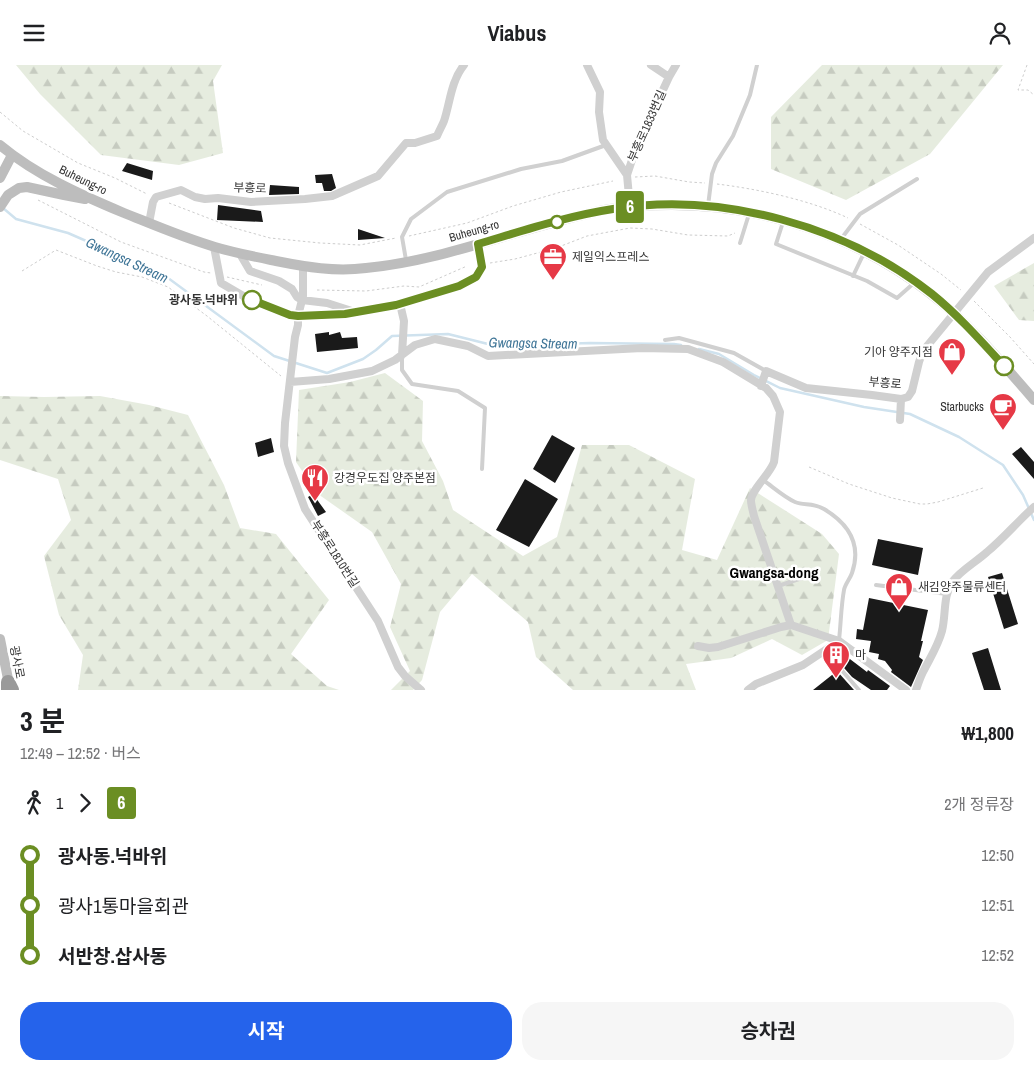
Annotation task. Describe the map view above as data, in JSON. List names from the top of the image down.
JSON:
{
  "streets": {
    "main road": ["Buheung-ro", "광사로"],
    "street": ["부흥로1833번길", "부흥로", "부흥로1810번길"]
  },
  "crossings": [
    ["부흥로1833번길", "Buheung-ro"],
    ["Buheung-ro", "부흥로"]
  ],
  "districts": ["Gwangsa-dong"],
  "water": ["Gwangsa Stream"],
  "places": {
    "office": ["제일익스프레스"],
    "other": ["광사동.넉바위"],
    "shop": ["기아 양주지점", "새김양주물류센터"],
    "cafe": ["Starbucks"],
    "restaurant": ["강경우도집 양주본점"],
    "building": ["마"]
  },
  "lines": ["bus line 6"],
  "page": {
    "header": "Viabus",
    "on_map": "6",
    "heading": ["3 분", "12:49 – 12:52 · 버스", "₩1,800"],
    "legs": ["1", "6", "2개 정류장"],
    "list": [
      {
        "name": "광사동.넉바위",
        "value": "12:50"
      },
      {
        "name": "광사1통마을회관",
        "value": "12:51"
      },
      {
        "name": "서반창.삽사동",
        "value": "12:52"
      }
    ],
    "buttons": ["시작", "승차권"]
  }
}
